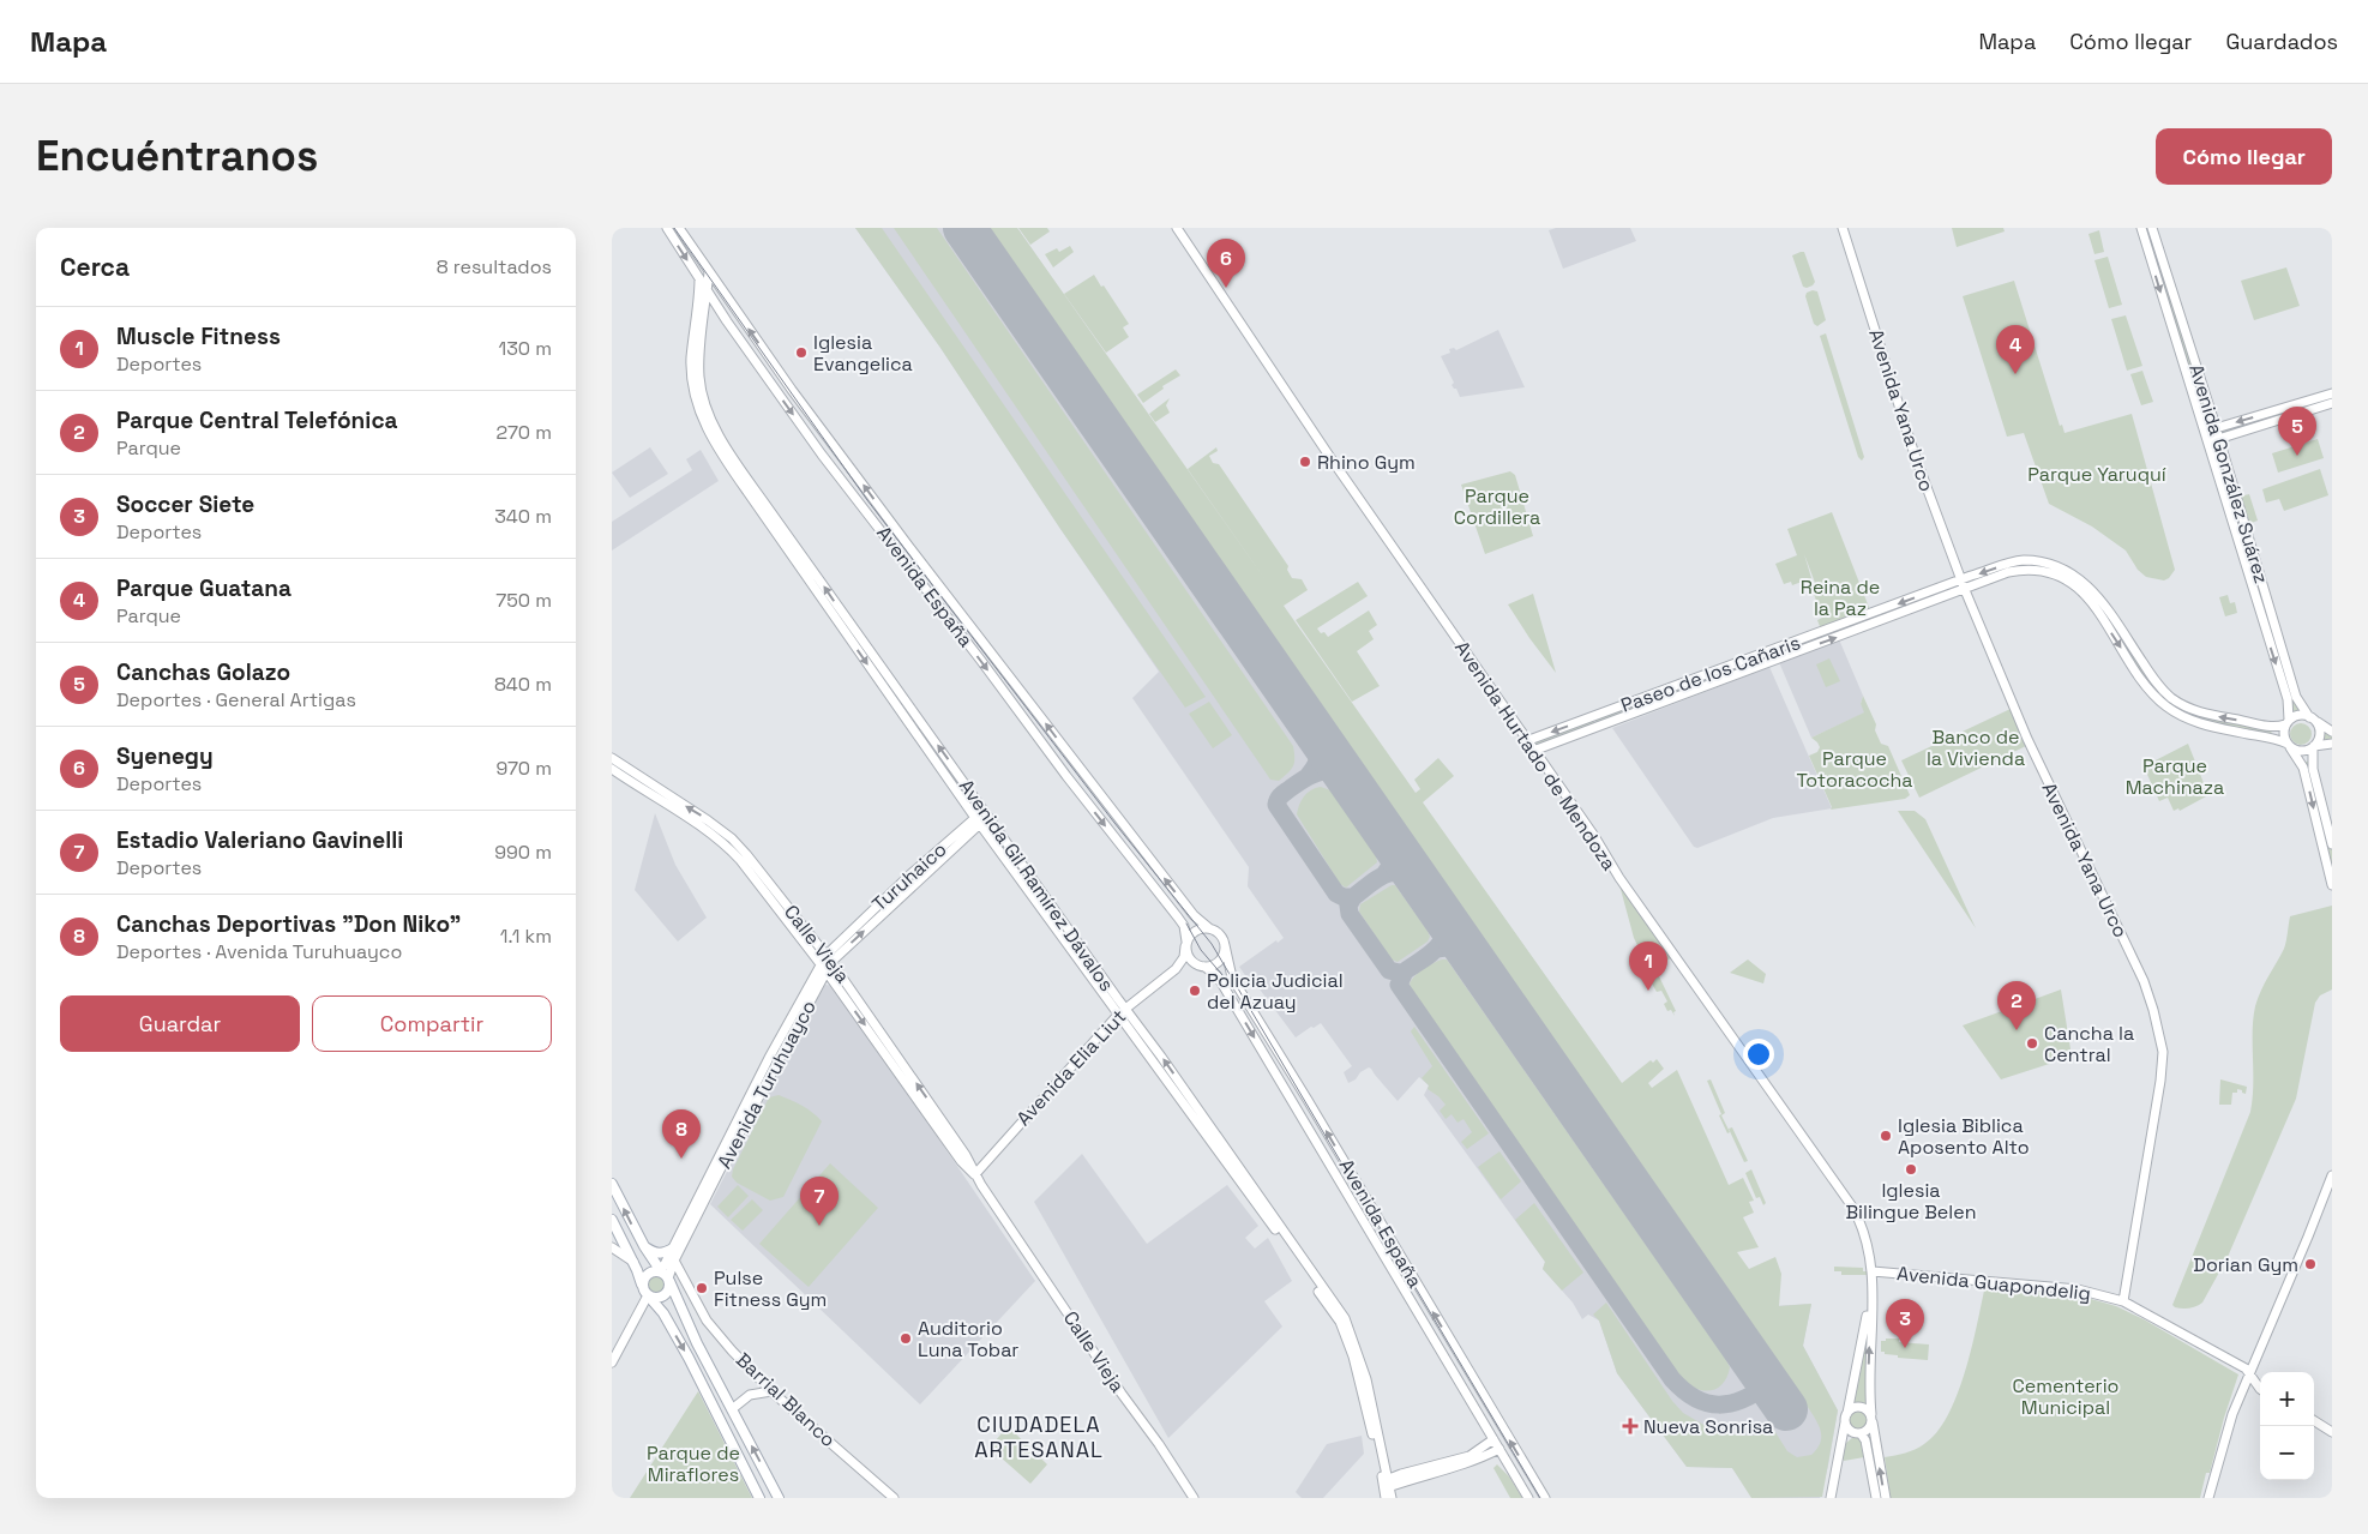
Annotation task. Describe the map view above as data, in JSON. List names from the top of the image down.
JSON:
{
  "streets": {
    "main road": [
      "Avenida Yana Urco",
      "Avenida González Suárez",
      "Avenida España",
      "Paseo de los Cañaris",
      "Avenida Hurtado de Mendoza",
      "Turuhaico",
      "Avenida Gil Ramírez Dávalos",
      "Calle Vieja",
      "Avenida Elia Liut",
      "Avenida Turuhuayco",
      "Avenida Guapondelig",
      "Barrial Blanco"
    ]
  },
  "crossings": [
    ["Avenida Yana Urco", "Paseo de los Cañaris"],
    ["Avenida Yana Urco", "Avenida Guapondelig"],
    ["Avenida González Suárez", "Paseo de los Cañaris"],
    ["Avenida España", "Avenida Gil Ramírez Dávalos"],
    ["Avenida España", "Avenida Elia Liut"],
    ["Paseo de los Cañaris", "Avenida Hurtado de Mendoza"],
    ["Avenida Hurtado de Mendoza", "Avenida Guapondelig"],
    ["Turuhaico", "Avenida Gil Ramírez Dávalos"],
    ["Turuhaico", "Calle Vieja"],
    ["Turuhaico", "Avenida Turuhuayco"],
    ["Avenida Gil Ramírez Dávalos", "Avenida Elia Liut"],
    ["Avenida Gil Ramírez Dávalos", "Avenida Turuhuayco"],
    ["Calle Vieja", "Avenida Elia Liut"],
    ["Calle Vieja", "Avenida Turuhuayco"],
    ["Avenida Turuhuayco", "Barrial Blanco"]
  ],
  "districts": ["CIUDADELA ARTESANAL"],
  "parks": [
    "Parque Yaruquí",
    "Parque Cordillera",
    "Reina de la Paz",
    "Banco de la Vivienda",
    "Parque Totoracocha",
    "Parque Machinaza",
    "Cementerio Municipal",
    "Parque de Miraflores"
  ],
  "places": {
    "other": [
      "Iglesia Evangelica",
      "Rhino Gym",
      "Policia Judicial del Azuay",
      "Cancha la Central",
      "Iglesia Biblica Aposento Alto",
      "Iglesia Bilingue Belen",
      "Dorian Gym",
      "Pulse Fitness Gym",
      "Auditorio Luna Tobar"
    ],
    "health": ["Nueva Sonrisa"]
  },
  "page": {
    "header": "Mapa",
    "nav": ["Mapa", "Cómo llegar", "Guardados"],
    "buttons": [
      "Cómo llegar",
      ["Guardar", "Compartir"]
    ],
    "title": "Encuéntranos",
    "heading": ["Cerca", "8 resultados"],
    "pins": [
      "6",
      "4",
      "5",
      "1",
      "2",
      "8",
      "7",
      "3"
    ],
    "list": [
      {
        "mark": "1",
        "name": "Muscle Fitness",
        "note": "Deportes",
        "value": "130 m"
      },
      {
        "mark": "2",
        "name": "Parque Central Telefónica",
        "note": "Parque",
        "value": "270 m"
      },
      {
        "mark": "3",
        "name": "Soccer Siete",
        "note": "Deportes",
        "value": "340 m"
      },
      {
        "mark": "4",
        "name": "Parque Guatana",
        "note": "Parque",
        "value": "750 m"
      },
      {
        "mark": "5",
        "name": "Canchas Golazo",
        "note": "Deportes · General Artigas",
        "value": "840 m"
      },
      {
        "mark": "6",
        "name": "Syenegy",
        "note": "Deportes",
        "value": "970 m"
      },
      {
        "mark": "7",
        "name": "Estadio Valeriano Gavinelli",
        "note": "Deportes",
        "value": "990 m"
      },
      {
        "mark": "8",
        "name": "Canchas Deportivas \"Don Niko\"",
        "note": "Deportes · Avenida Turuhuayco",
        "value": "1.1 km"
      }
    ],
    "map_buttons": ["+", "−"]
  }
}
